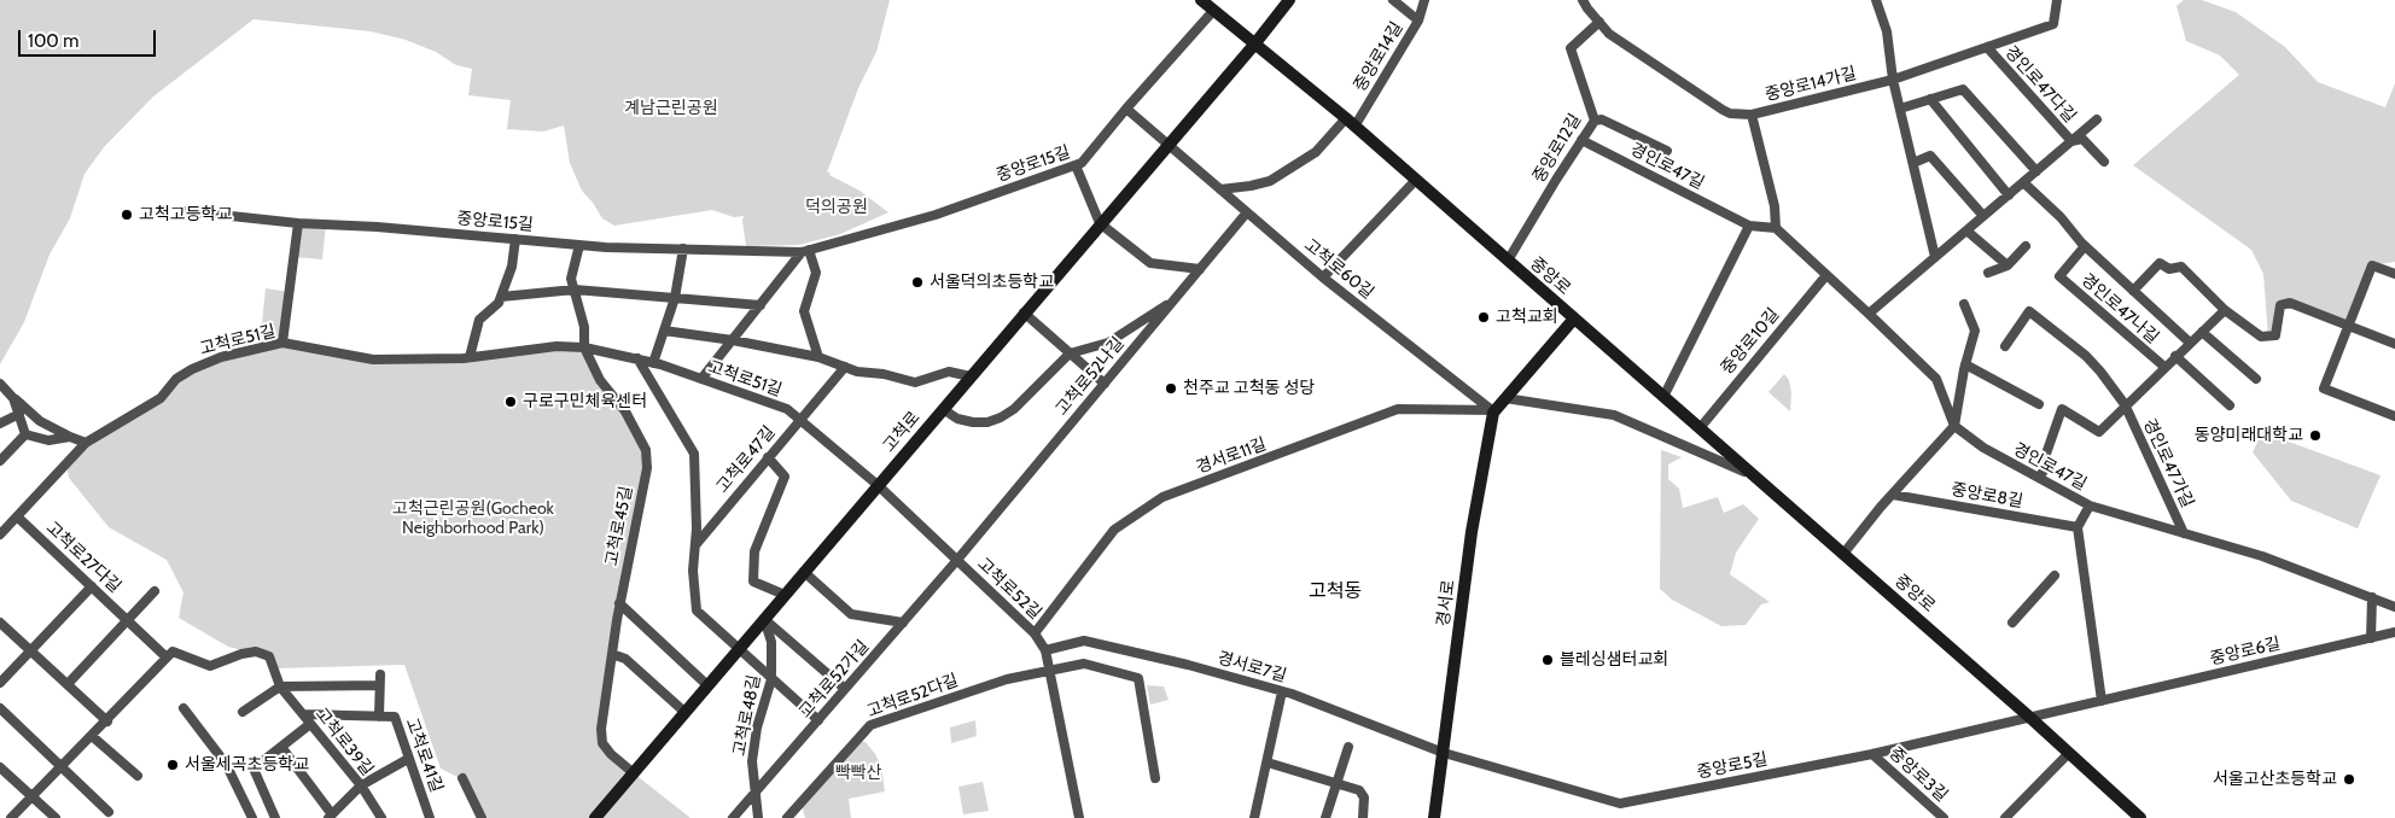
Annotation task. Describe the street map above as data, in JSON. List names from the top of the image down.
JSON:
{
  "streets": {
    "main road": ["중앙로", "고척로", "경서로"],
    "street": [
      "중앙로14길",
      "중앙로14가길",
      "경인로47다길",
      "중앙로12길",
      "중앙로15길",
      "경인로47길",
      "고척로60길",
      "경인로47나길",
      "고척로51길",
      "중앙로10길",
      "고척로52나길",
      "경서로11길",
      "고척로47길",
      "경인로47가길",
      "중앙로8길",
      "고척로45길",
      "고척로27다길",
      "고척로52길",
      "중앙로6길",
      "경서로7길",
      "고척로52가길",
      "고척로52다길",
      "고척로48길",
      "고척로39길",
      "고척로41길",
      "중앙로5길",
      "중앙로3길"
    ]
  },
  "crossings": [
    ["중앙로14길", "고척로60길"],
    ["중앙로14길", "중앙로"],
    ["중앙로14가길", "경인로47다길"],
    ["중앙로14가길", "중앙로12길"],
    ["경인로47다길", "경인로47나길"],
    ["중앙로12길", "경인로47길"],
    ["중앙로12길", "중앙로"],
    ["중앙로15길", "중앙로"],
    ["중앙로15길", "고척로45길"],
    ["경인로47길", "경인로47가길"],
    ["고척로60길", "고척로52나길"],
    ["고척로60길", "고척로"],
    ["고척로60길", "경서로11길"],
    ["고척로60길", "경서로"],
    ["중앙로", "중앙로10길"],
    ["중앙로", "고척로"],
    ["중앙로", "경서로"],
    ["중앙로", "중앙로6길"],
    ["중앙로", "중앙로5길"],
    ["경인로47나길", "경인로47가길"],
    ["고척로51길", "고척로"],
    ["고척로51길", "고척로47길"],
    ["고척로51길", "고척로45길"],
    ["고척로51길", "고척로27다길"],
    ["고척로51길", "고척로52길"],
    ["고척로52나길", "고척로52길"],
    ["고척로52나길", "고척로52가길"],
    ["고척로", "고척로47길"],
    ["고척로", "고척로45길"],
    ["고척로", "고척로52길"],
    ["고척로", "고척로48길"],
    ["경서로11길", "고척로52길"],
    ["경서로11길", "경서로"],
    ["고척로27다길", "고척로39길"],
    ["고척로52길", "경서로7길"],
    ["고척로52길", "고척로52가길"],
    ["고척로52길", "고척로52다길"],
    ["경서로", "경서로7길"],
    ["경서로", "중앙로5길"],
    ["중앙로6길", "중앙로5길"],
    ["경서로7길", "중앙로5길"],
    ["고척로52가길", "고척로48길"],
    ["고척로39길", "고척로41길"],
    ["중앙로5길", "중앙로3길"]
  ],
  "districts": ["고척동"],
  "parks": [
    "계남근린공원",
    "덕의공원",
    "고척근린공원(Gocheok Neighborhood Park)",
    "빡빡산"
  ],
  "places": [
    "고척고등학교",
    "서울덕의초등학교",
    "고척교회",
    "천주교 고척동 성당",
    "구로구민체육센터",
    "동양미래대학교",
    "블레싱샘터교회",
    "서울세곡초등학교",
    "서울고산초등학교"
  ],
  "scale_bar": "100 m"
}
